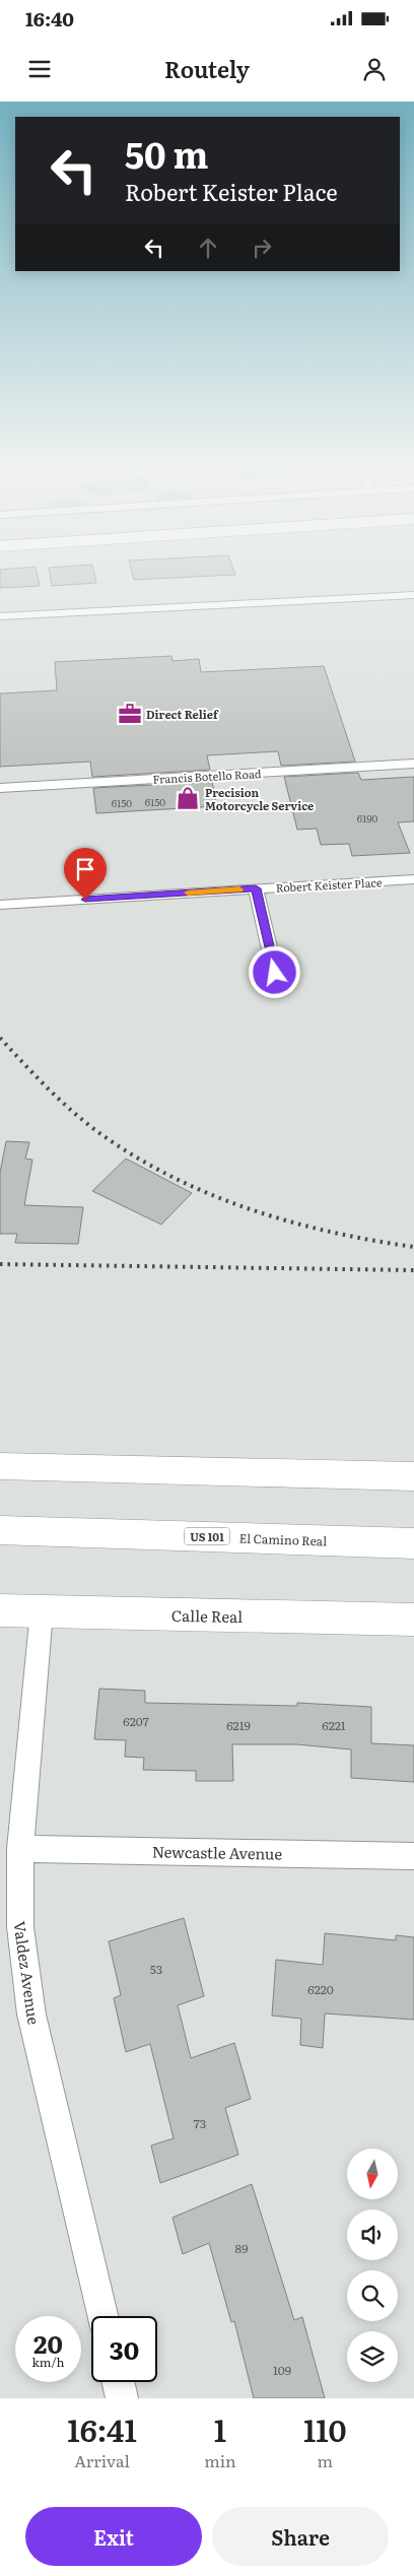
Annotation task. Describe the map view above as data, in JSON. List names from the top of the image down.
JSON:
{
  "streets": {
    "main road": ["US 101", "El Camino Real", "Calle Real"],
    "street": [
      "Francis Botello Road",
      "Robert Keister Place",
      "Newcastle Avenue",
      "Valdez Avenue"
    ]
  },
  "crossings": [
    ["Calle Real", "Valdez Avenue"],
    ["Newcastle Avenue", "Valdez Avenue"]
  ],
  "places": {
    "office": ["Direct Relief"],
    "shop": ["Precision Motorcycle Service"]
  },
  "house_numbers": [
    "6150",
    "6150",
    "6190",
    "6207",
    "6219",
    "6221",
    "53",
    "6220",
    "73",
    "89",
    "109"
  ],
  "north": "bottom",
  "page": {
    "status": "16:40",
    "header": "Routely",
    "turn": ["50 m", "Robert Keister Place"],
    "speed": "20 km/h",
    "limit": "30",
    "eta": [
      "16:41",
      "Arrival",
      "1",
      "min",
      "110",
      "m"
    ],
    "buttons": ["Exit", "Share"]
  }
}
